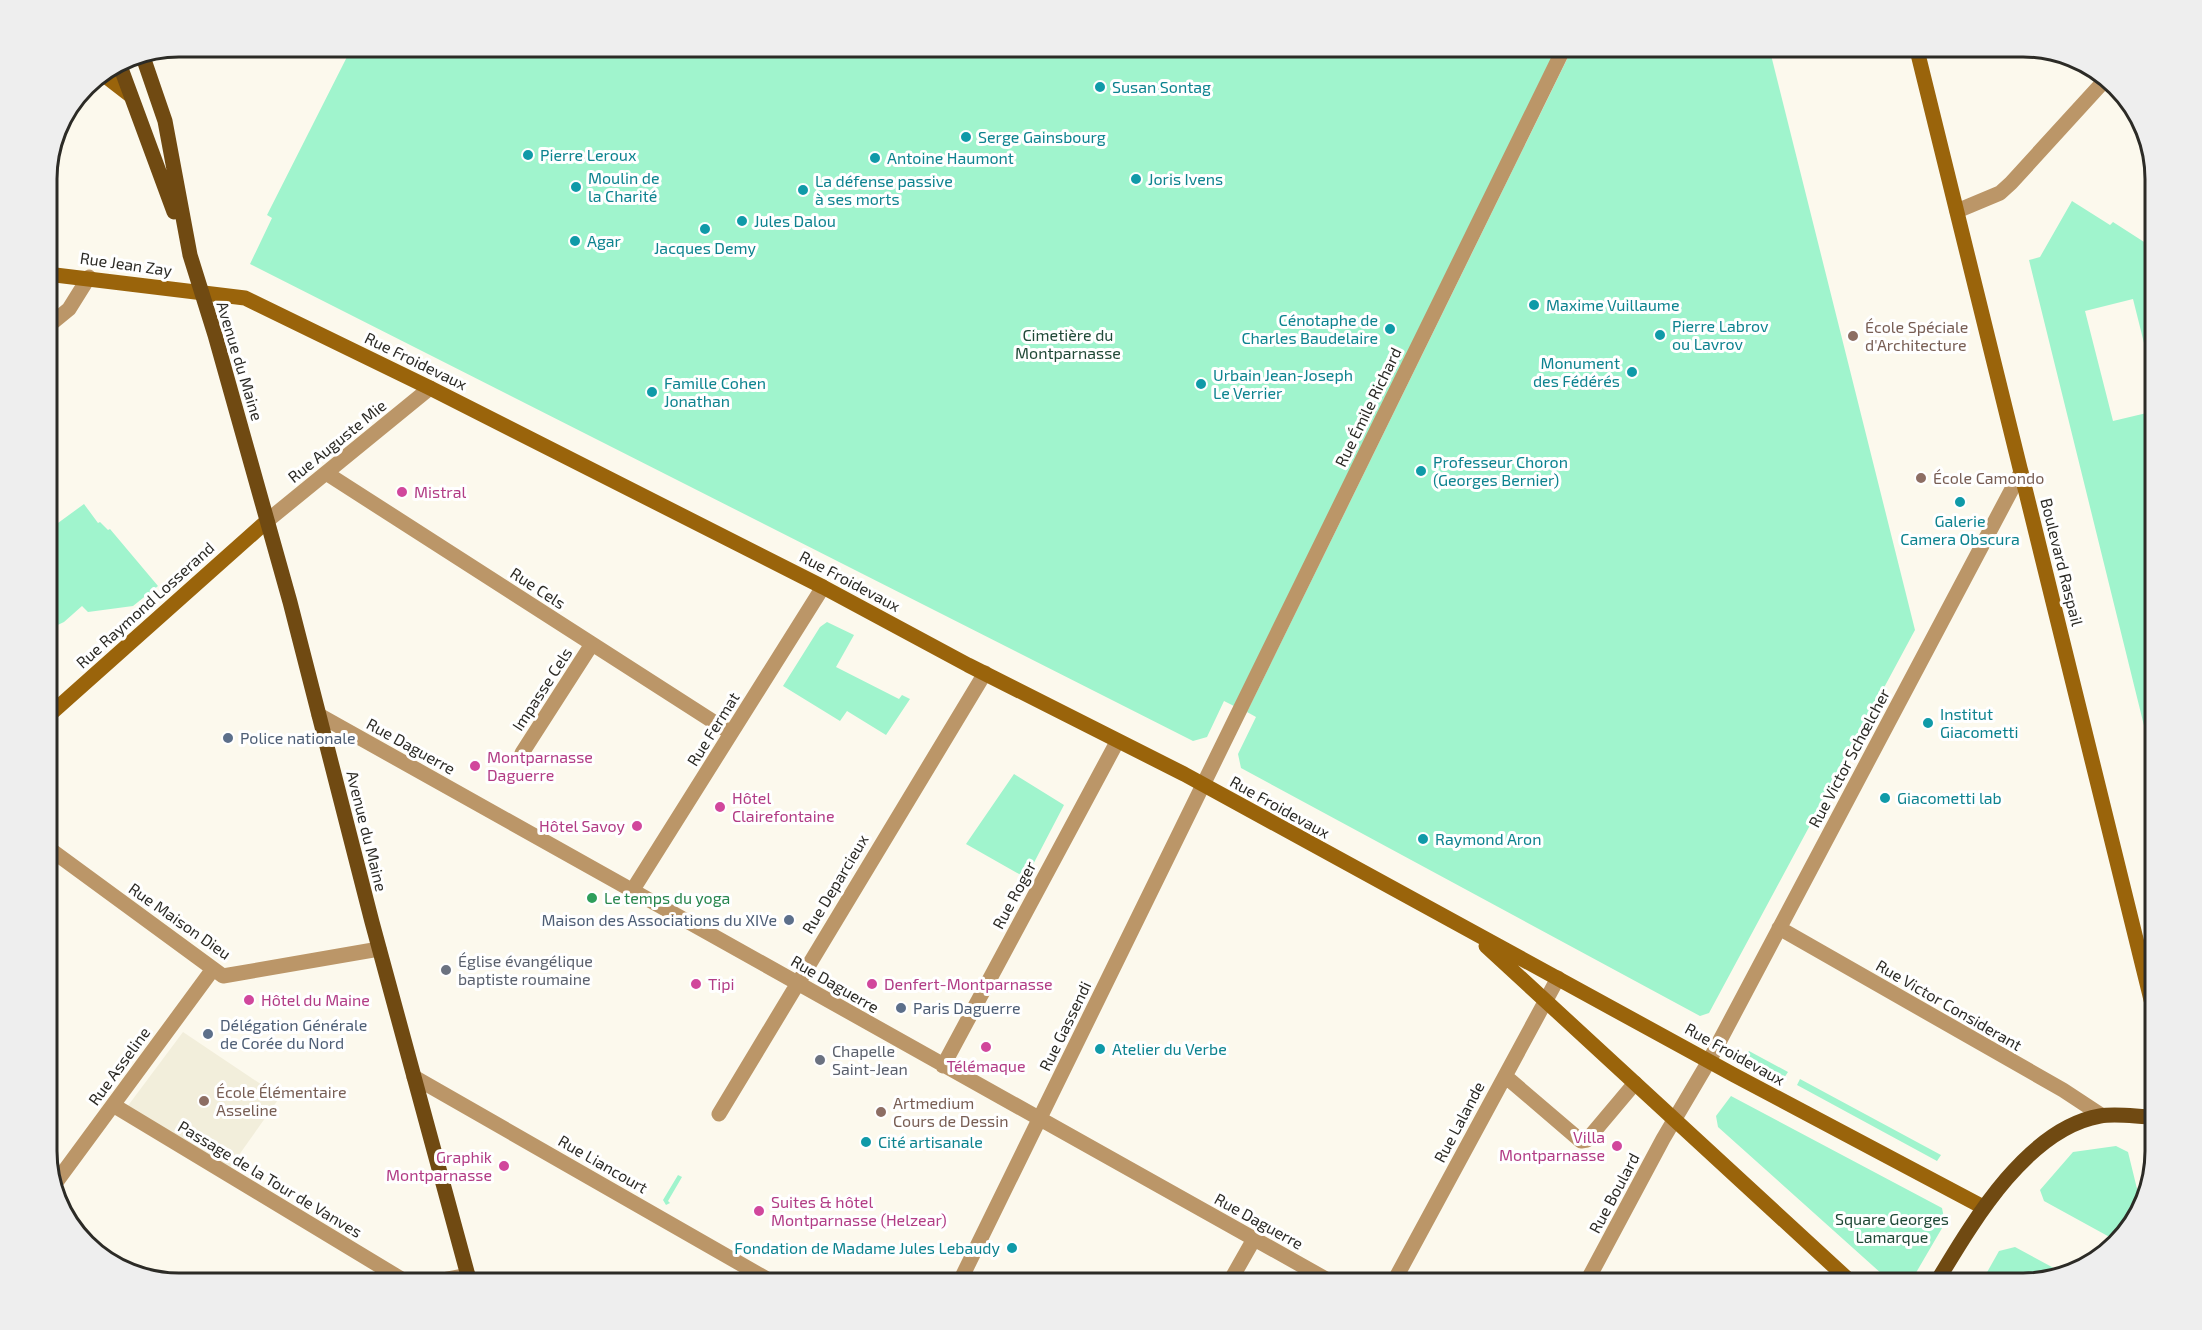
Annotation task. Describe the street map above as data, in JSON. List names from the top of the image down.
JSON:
{
  "streets": {
    "main road": [
      "Rue Jean Zay",
      "Avenue du Maine",
      "Rue Froidevaux",
      "Boulevard Raspail",
      "Rue Raymond Losserand"
    ],
    "street": [
      "Rue Émile Richard",
      "Rue Auguste Mie",
      "Rue Cels",
      "Impasse Cels",
      "Rue Fermat",
      "Rue Daguerre",
      "Rue Victor Schœlcher",
      "Rue Deparcieux",
      "Rue Roger",
      "Rue Maison Dieu",
      "Rue Victor Considerant",
      "Rue Gassendi",
      "Rue Asseline",
      "Rue Lalande",
      "Rue Liancourt",
      "Passage de la Tour de Vanves",
      "Rue Boulard"
    ]
  },
  "crossings": [
    ["Rue Jean Zay", "Avenue du Maine"],
    ["Rue Jean Zay", "Rue Froidevaux"],
    ["Avenue du Maine", "Rue Froidevaux"],
    ["Avenue du Maine", "Rue Auguste Mie"],
    ["Avenue du Maine", "Rue Raymond Losserand"],
    ["Avenue du Maine", "Rue Daguerre"],
    ["Avenue du Maine", "Rue Maison Dieu"],
    ["Avenue du Maine", "Rue Liancourt"],
    ["Rue Froidevaux", "Rue Émile Richard"],
    ["Rue Froidevaux", "Rue Auguste Mie"],
    ["Rue Froidevaux", "Rue Fermat"],
    ["Rue Froidevaux", "Rue Victor Schœlcher"],
    ["Rue Froidevaux", "Rue Deparcieux"],
    ["Rue Froidevaux", "Rue Roger"],
    ["Rue Froidevaux", "Rue Gassendi"],
    ["Rue Froidevaux", "Rue Lalande"],
    ["Rue Froidevaux", "Rue Boulard"],
    ["Rue Émile Richard", "Rue Gassendi"],
    ["Rue Auguste Mie", "Rue Cels"],
    ["Rue Auguste Mie", "Rue Raymond Losserand"],
    ["Boulevard Raspail", "Rue Victor Schœlcher"],
    ["Rue Cels", "Impasse Cels"],
    ["Rue Cels", "Rue Fermat"],
    ["Rue Fermat", "Rue Daguerre"],
    ["Rue Daguerre", "Rue Deparcieux"],
    ["Rue Daguerre", "Rue Roger"],
    ["Rue Daguerre", "Rue Gassendi"],
    ["Rue Victor Schœlcher", "Rue Victor Considerant"],
    ["Rue Victor Schœlcher", "Rue Boulard"],
    ["Rue Maison Dieu", "Rue Asseline"],
    ["Rue Asseline", "Passage de la Tour de Vanves"]
  ],
  "parks": ["Cimetière du Montparnasse", "Square Georges Lamarque"],
  "places": [
    "Susan Sontag",
    "Serge Gainsbourg",
    "Pierre Leroux",
    "Antoine Haumont",
    "Joris Ivens",
    "Moulin de la Charité",
    "La défense passive à ses morts",
    "Jules Dalou",
    "Jacques Demy",
    "Agar",
    "Maxime Vuillaume",
    "Cénotaphe de Charles Baudelaire",
    "Pierre Labrov ou Lavrov",
    "École Spéciale d'Architecture",
    "Monument des Fédérés",
    "Urbain Jean-Joseph Le Verrier",
    "Famille Cohen Jonathan",
    "Professeur Choron (Georges Bernier)",
    "École Camondo",
    "Mistral",
    "Galerie Camera Obscura",
    "Institut Giacometti",
    "Police nationale",
    "Montparnasse Daguerre",
    "Giacometti lab",
    "Hôtel Clairefontaine",
    "Hôtel Savoy",
    "Raymond Aron",
    "Le temps du yoga",
    "Maison des Associations du XIVe",
    "Église évangélique baptiste roumaine",
    "Tipi",
    "Denfert-Montparnasse",
    "Hôtel du Maine",
    "Paris Daguerre",
    "Délégation Générale de Corée du Nord",
    "Télémaque",
    "Atelier du Verbe",
    "Chapelle Saint-Jean",
    "École Élémentaire Asseline",
    "Artmedium Cours de Dessin",
    "Cité artisanale",
    "Villa Montparnasse",
    "Graphik Montparnasse",
    "Suites & hôtel Montparnasse (Helzear)",
    "Fondation de Madame Jules Lebaudy"
  ]
}
